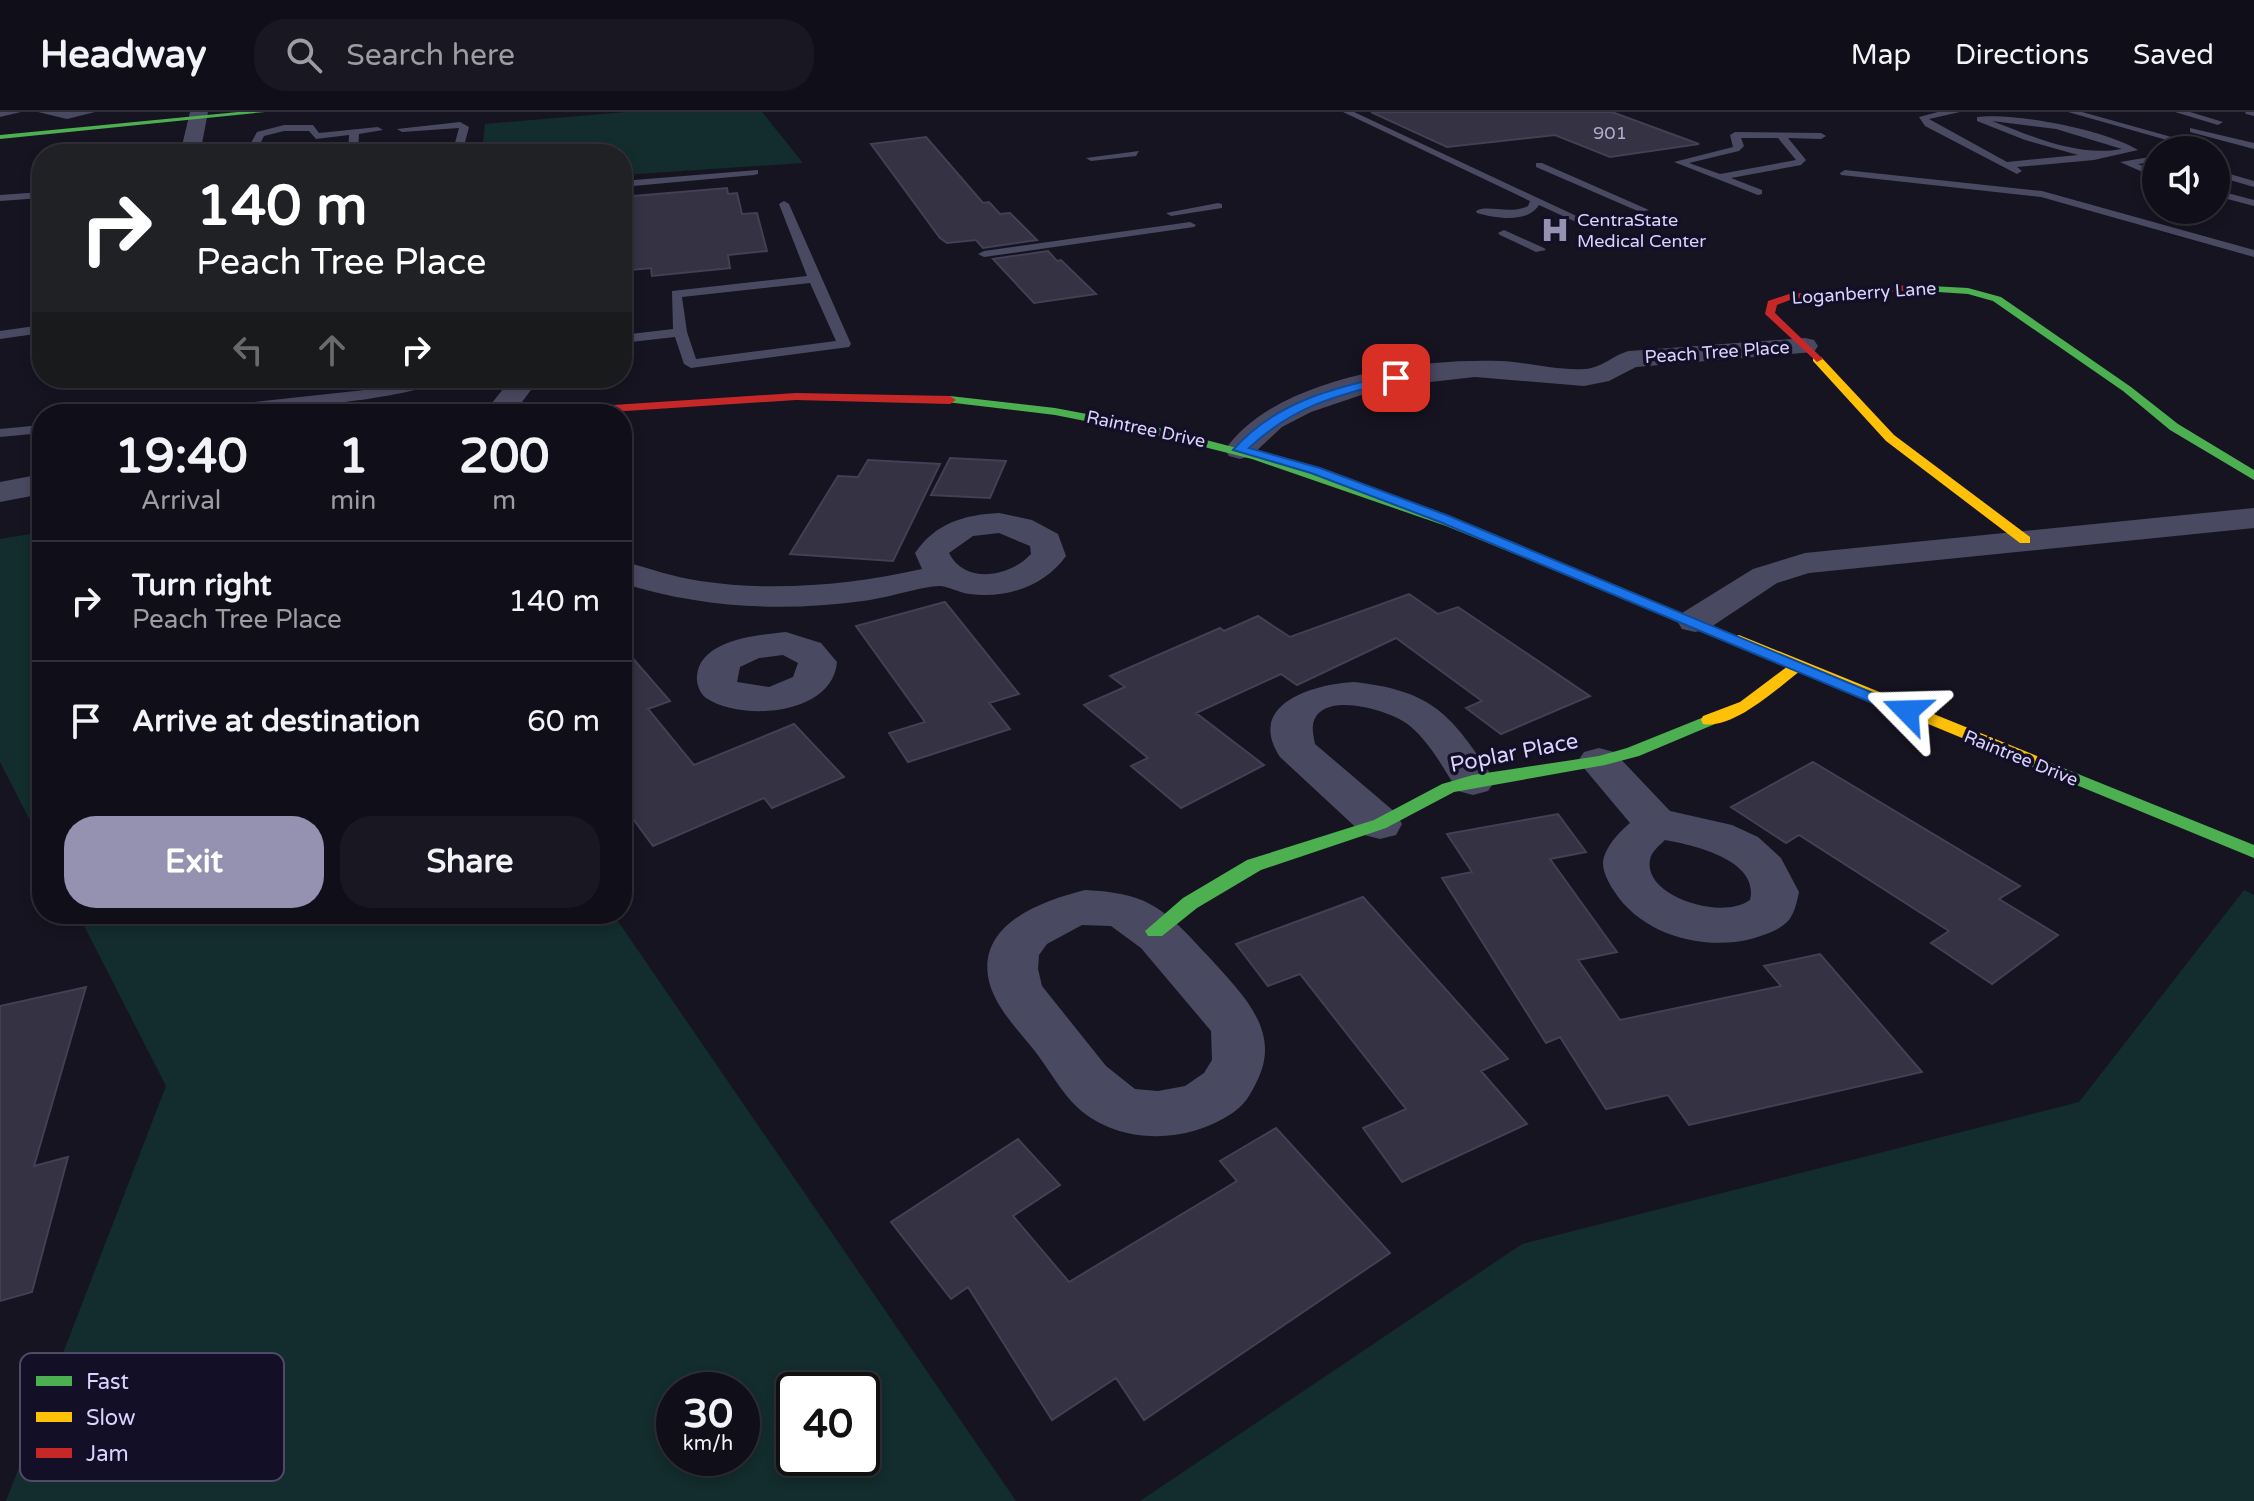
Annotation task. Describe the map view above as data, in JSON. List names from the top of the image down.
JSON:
{
  "streets": {
    "street": [
      "Loganberry Lane",
      "Peach Tree Place",
      "Raintree Drive",
      "Poplar Place"
    ]
  },
  "crossings": [
    ["Loganberry Lane", "Peach Tree Place"],
    ["Peach Tree Place", "Raintree Drive"],
    ["Raintree Drive", "Poplar Place"]
  ],
  "places": {
    "hospital": ["CentraState Medical Center"]
  },
  "house_numbers": ["901"],
  "legend": ["Fast", "Slow", "Jam"],
  "page": {
    "header": "Headway",
    "search": "Search here",
    "nav": ["Map", "Directions", "Saved"],
    "turn": ["140 m", "Peach Tree Place"],
    "eta": [
      "19:40",
      "Arrival",
      "1",
      "min",
      "200",
      "m"
    ],
    "list": [
      {
        "name": "Turn right",
        "note": "Peach Tree Place",
        "value": "140 m"
      },
      {
        "name": "Arrive at destination",
        "value": "60 m"
      }
    ],
    "buttons": ["Exit", "Share"],
    "speed": "30 km/h",
    "limit": "40"
  }
}
